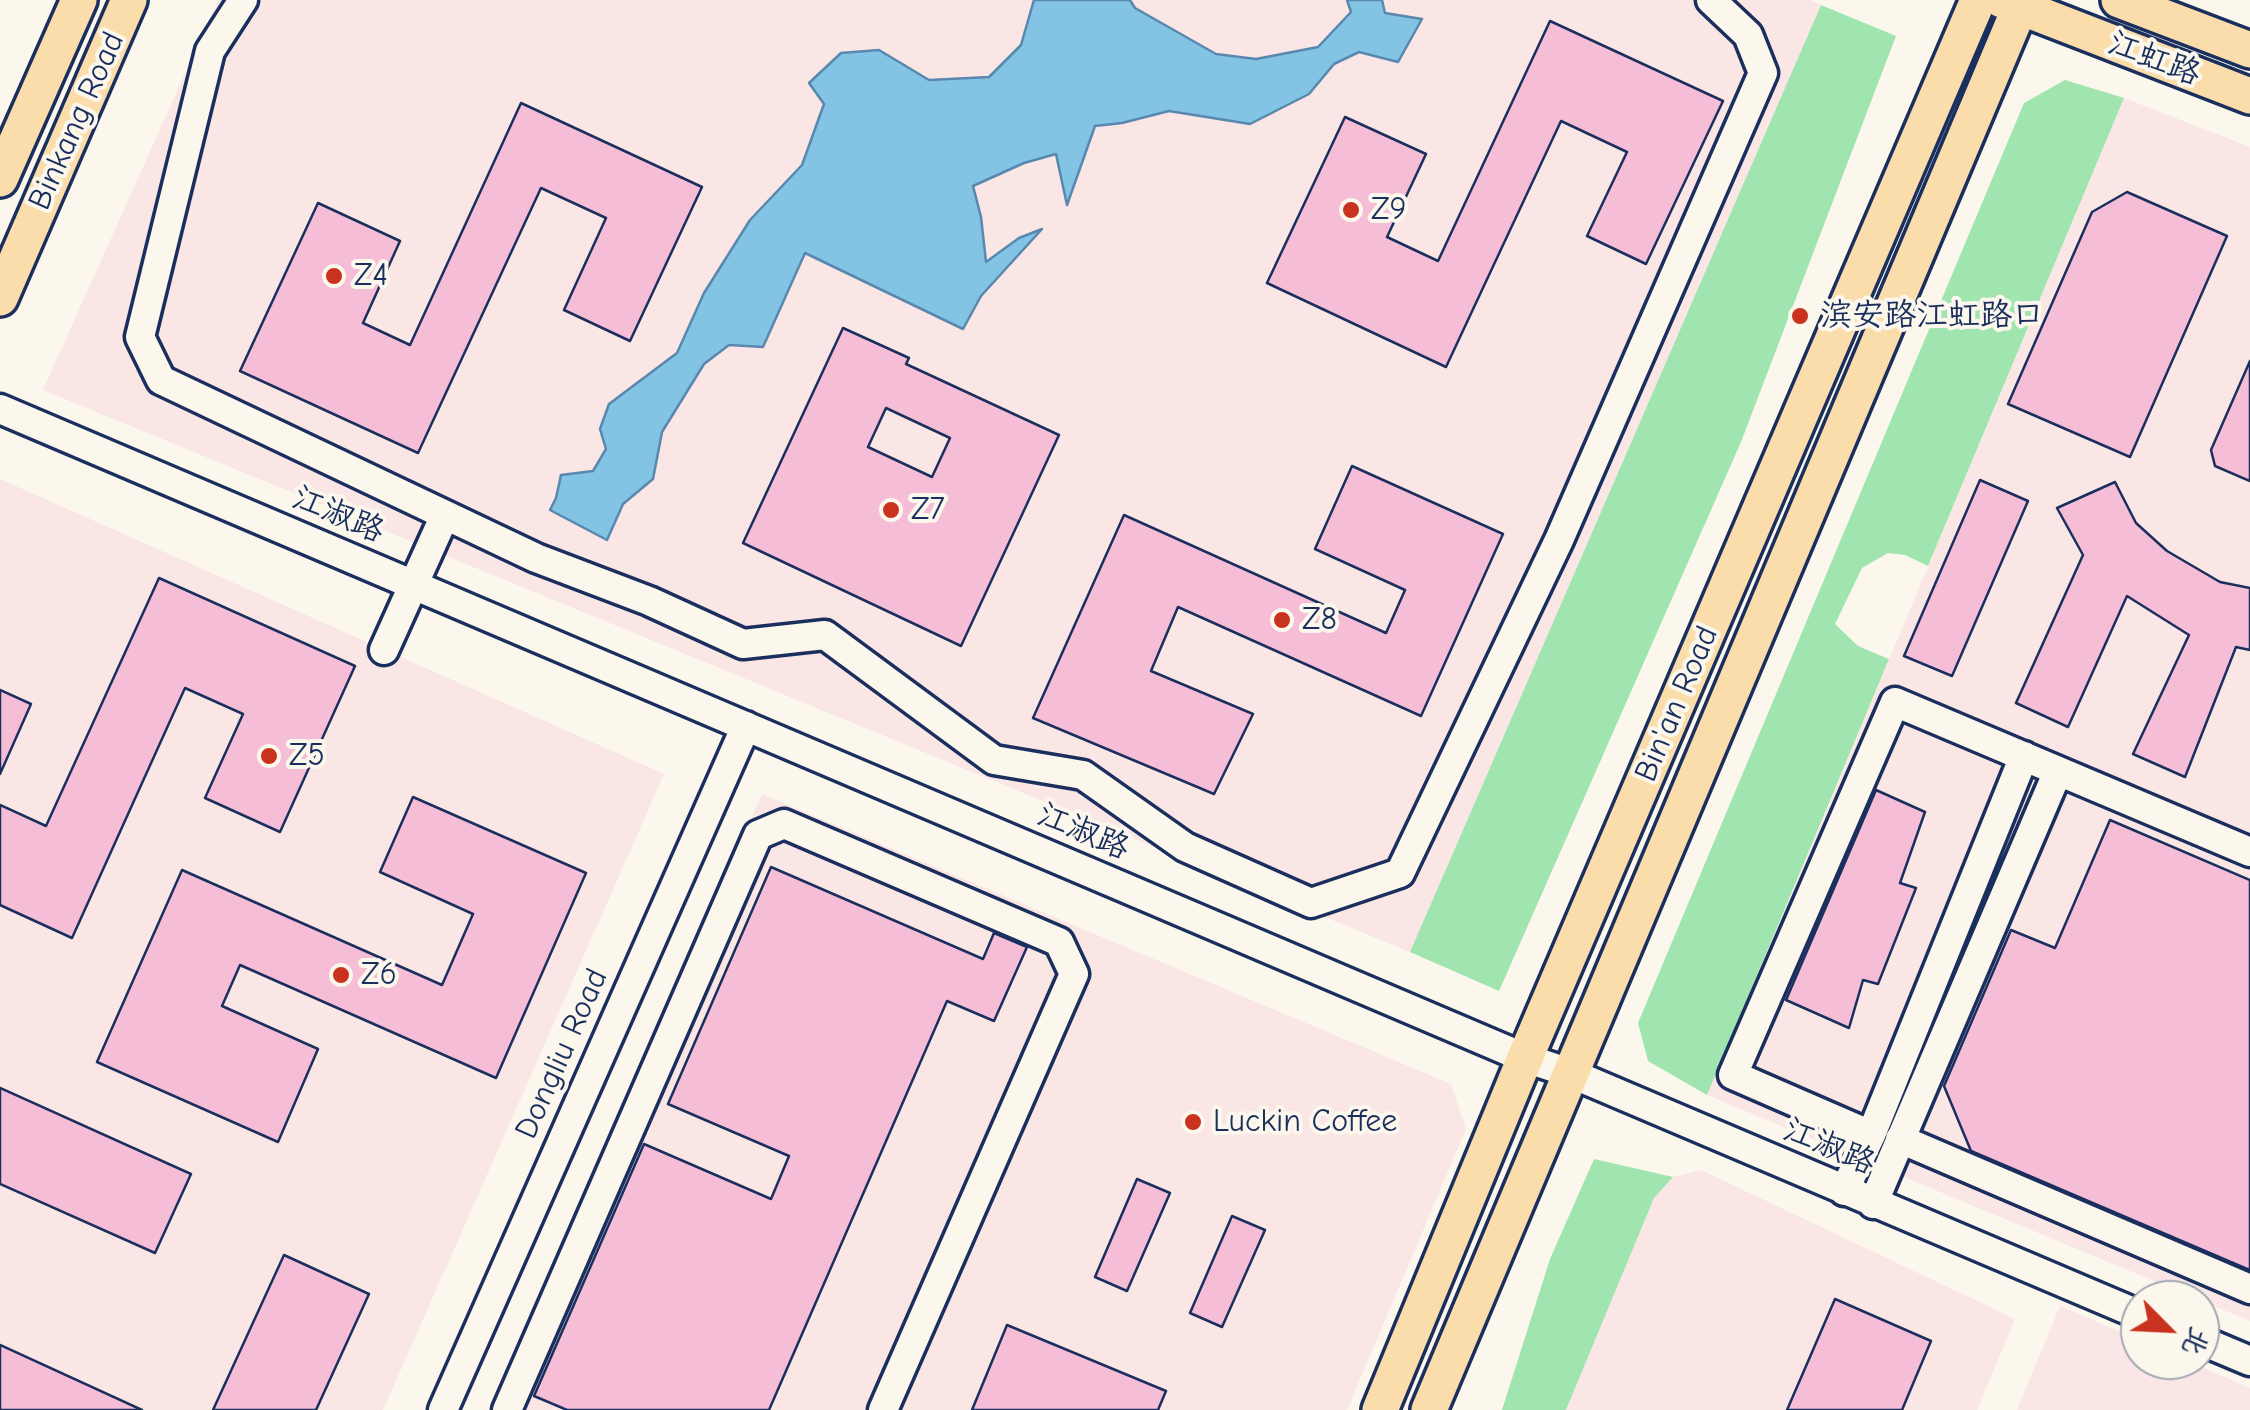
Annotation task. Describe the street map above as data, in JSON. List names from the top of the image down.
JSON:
{
  "streets": {
    "main road": ["江虹路", "Binkang Road", "Bin'an Road"],
    "street": ["江淑路", "Dongliu Road"]
  },
  "crossings": [
    ["江虹路", "Bin'an Road"],
    ["江淑路", "Bin'an Road"],
    ["江淑路", "Dongliu Road"]
  ],
  "places": [
    "Z9",
    "Z4",
    "滨安路江虹路口",
    "Z7",
    "Z8",
    "Z5",
    "Z6",
    "Luckin Coffee"
  ],
  "north": "bottom right"
}
